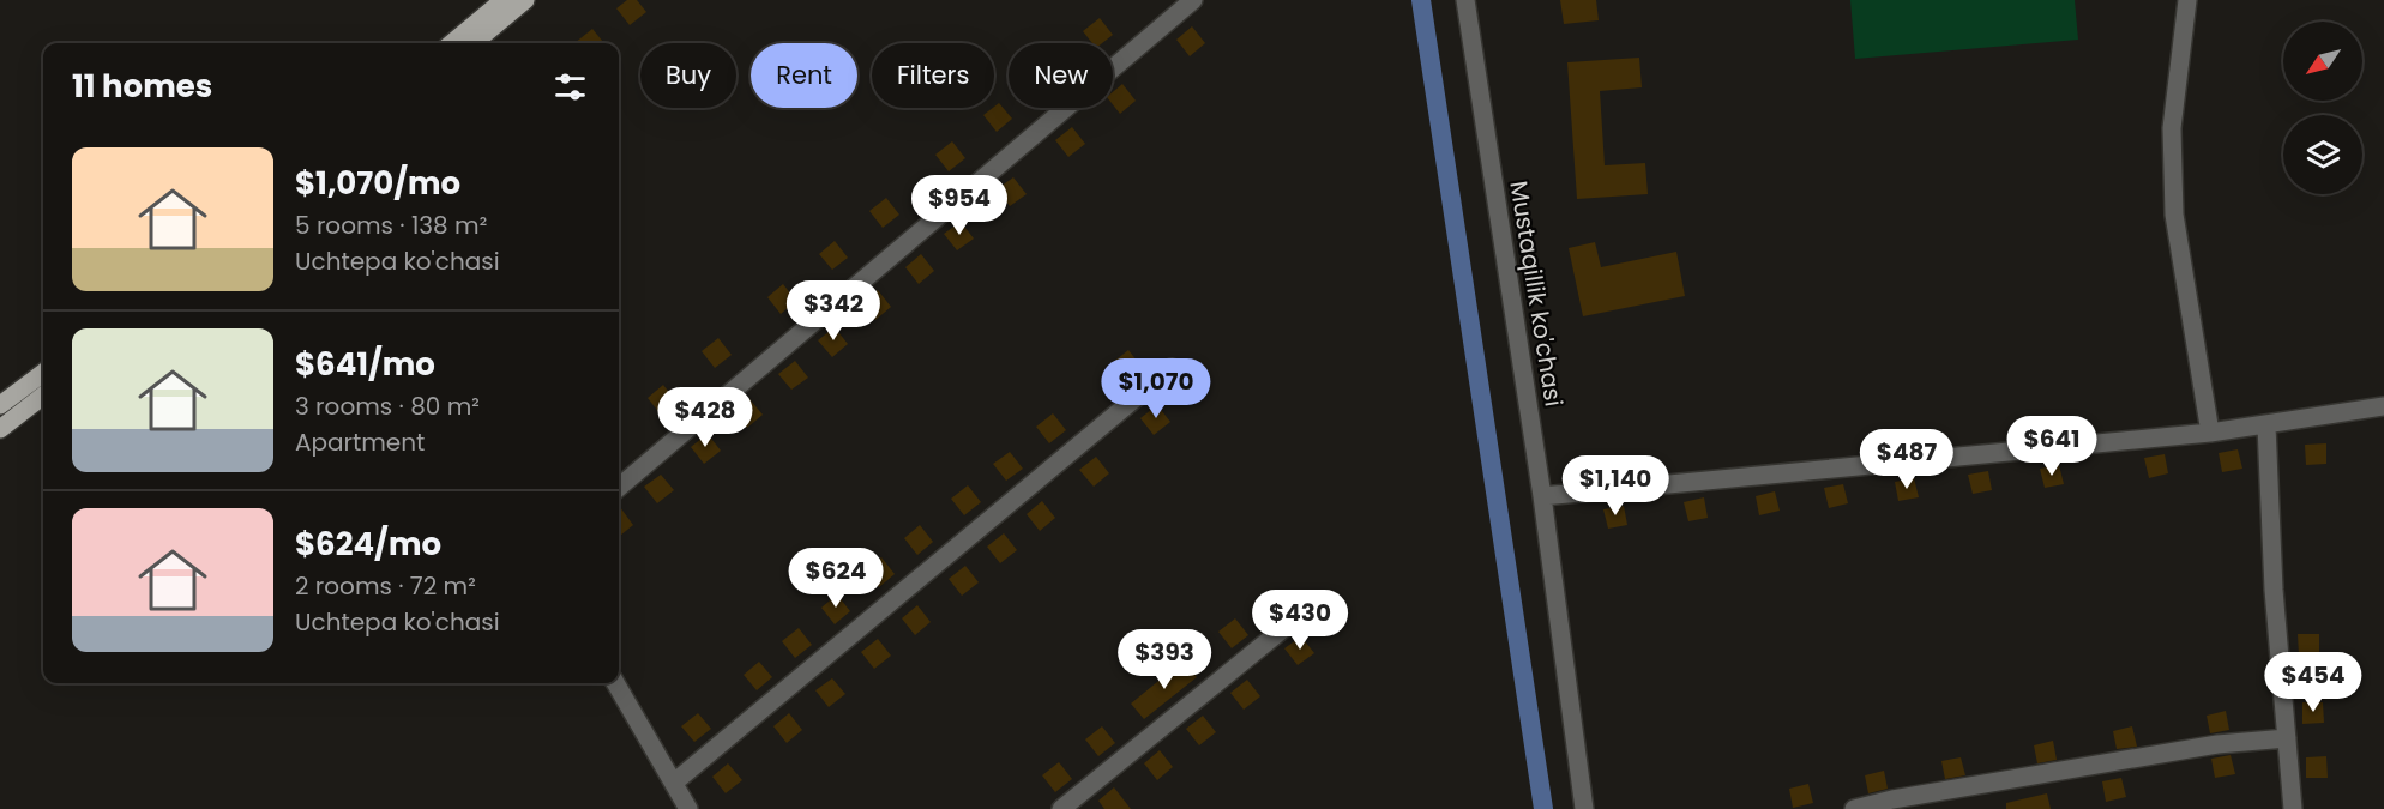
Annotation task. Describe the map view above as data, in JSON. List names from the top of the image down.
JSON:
{
  "streets": {
    "street": ["Mustaqillik ko'chasi"]
  },
  "north": "bottom left",
  "page": {
    "chip": [
      "Buy",
      "Rent",
      "Filters",
      "New"
    ],
    "heading": "11 homes",
    "list": [
      {
        "name": "$1,070/mo",
        "note": "5 rooms · 138 m² · Uchtepa ko'chasi"
      },
      {
        "name": "$641/mo",
        "note": "3 rooms · 80 m² · Apartment"
      },
      {
        "name": "$624/mo",
        "note": "2 rooms · 72 m² · Uchtepa ko'chasi"
      }
    ],
    "price": [
      "$954",
      "$342",
      "$1,070",
      "$428",
      "$641",
      "$487",
      "$1,140",
      "$624",
      "$430",
      "$393",
      "$454"
    ]
  }
}
